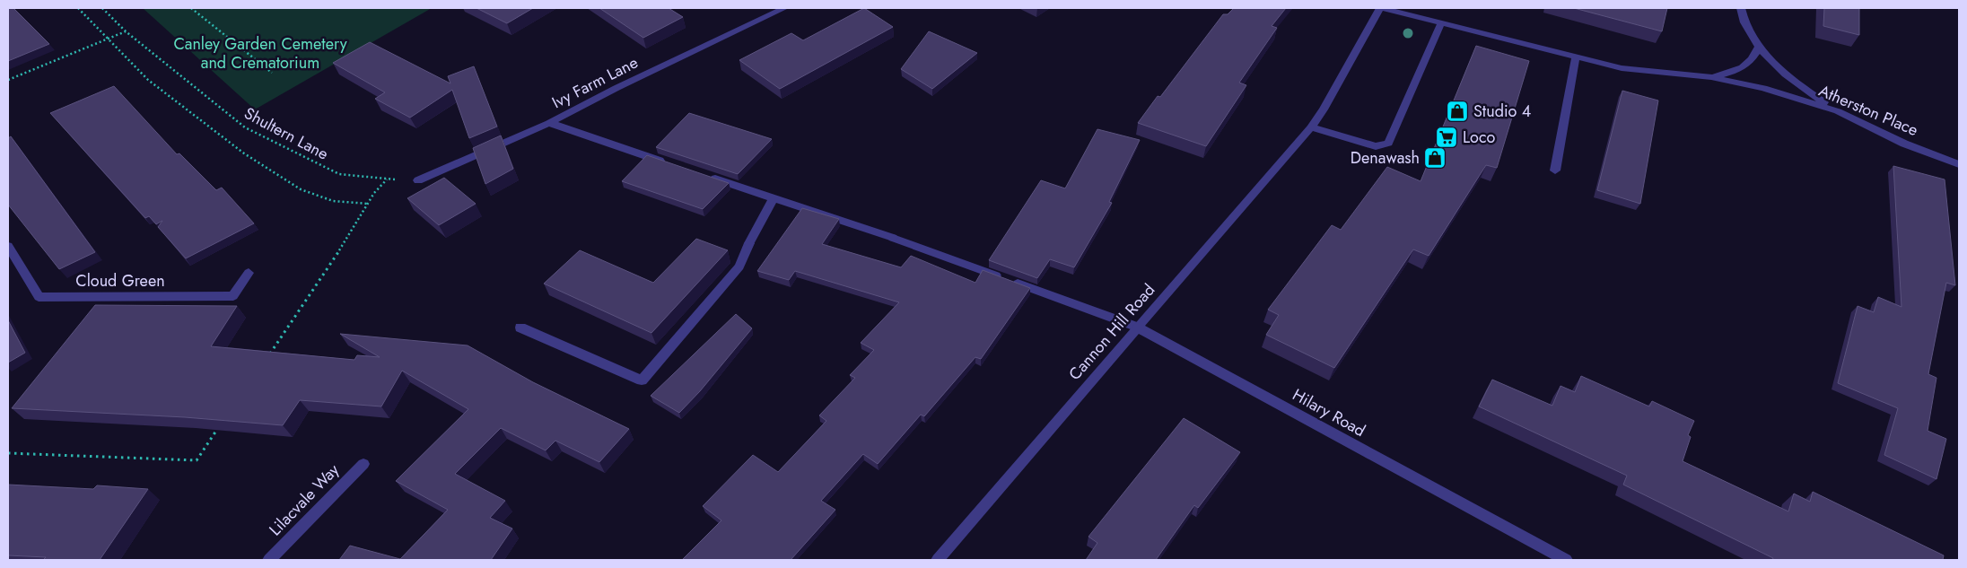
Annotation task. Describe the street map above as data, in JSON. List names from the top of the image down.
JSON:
{
  "streets": {
    "street": [
      "Ivy Farm Lane",
      "Atherston Place",
      "Cloud Green",
      "Cannon Hill Road",
      "Hilary Road",
      "Lilacvale Way"
    ],
    "path": ["Shultern Lane"]
  },
  "crossings": [
    ["Ivy Farm Lane", "Shultern Lane"],
    ["Atherston Place", "Cannon Hill Road"],
    ["Cannon Hill Road", "Hilary Road"]
  ],
  "parks": ["Canley Garden Cemetery and Crematorium"],
  "places": {
    "shop": ["Studio 4", "Denawash"],
    "supermarket": ["Loco"]
  }
}
